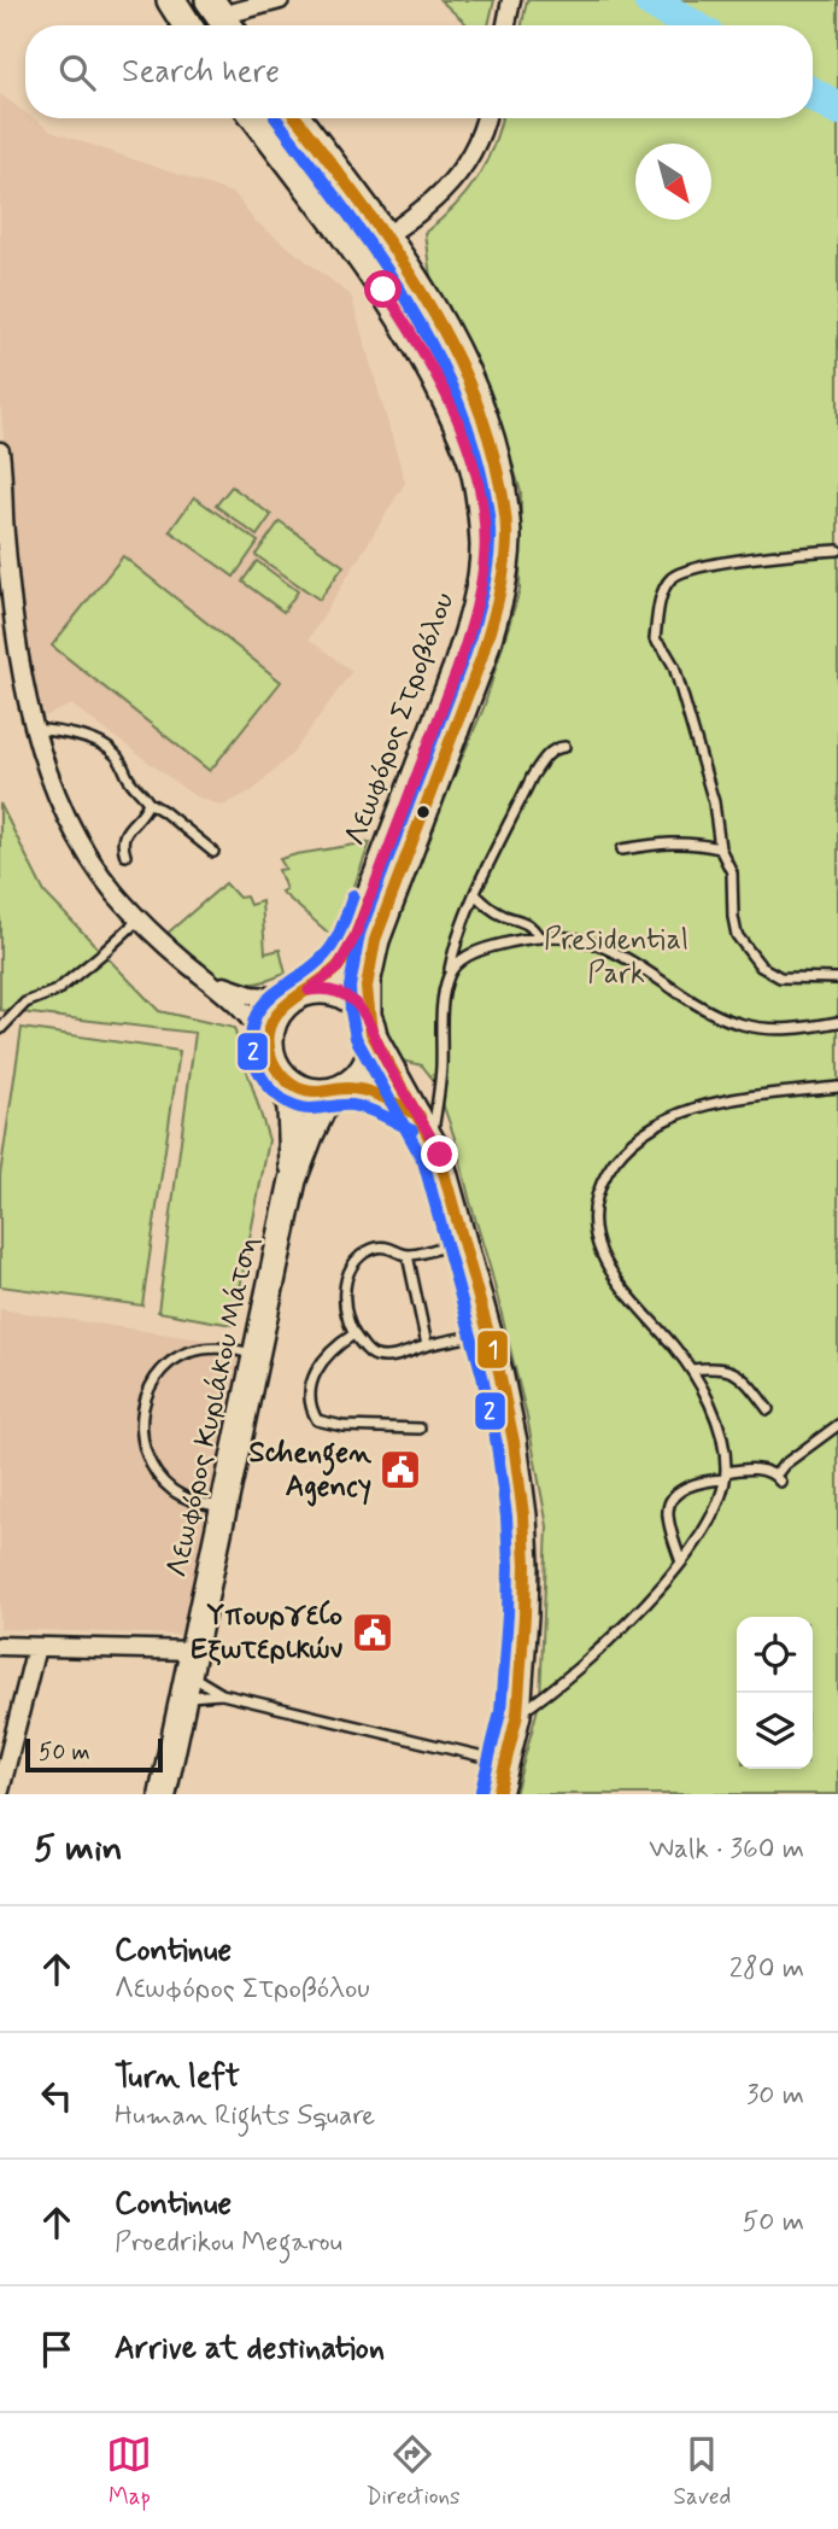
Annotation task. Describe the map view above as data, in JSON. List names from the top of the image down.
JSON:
{
  "streets": {
    "main road": ["Λεωφόρος Στροβόλου", "Λεωφόρος Κυριάκου Μάτση"]
  },
  "crossings": [
    ["Λεωφόρος Στροβόλου", "Λεωφόρος Κυριάκου Μάτση"]
  ],
  "parks": ["Presidential Park"],
  "places": {
    "public building": ["Schengen Agency", "Υπουργείο Εξωτερικών"]
  },
  "lines": ["transit line 1", "transit line 2"],
  "scale_bar": "50 m",
  "north": "bottom right",
  "page": {
    "search": "Search here",
    "scale": "50 m",
    "heading": ["5 min", "Walk · 360 m"],
    "list": [
      ["Continue", "Λεωφόρος Στροβόλου", "280 m"],
      ["Turn left", "Human Rights Square", "30 m"],
      ["Continue", "Proedrikou Megarou", "50 m"],
      "Arrive at destination"
    ],
    "nav": ["Map", "Directions", "Saved"]
  }
}
